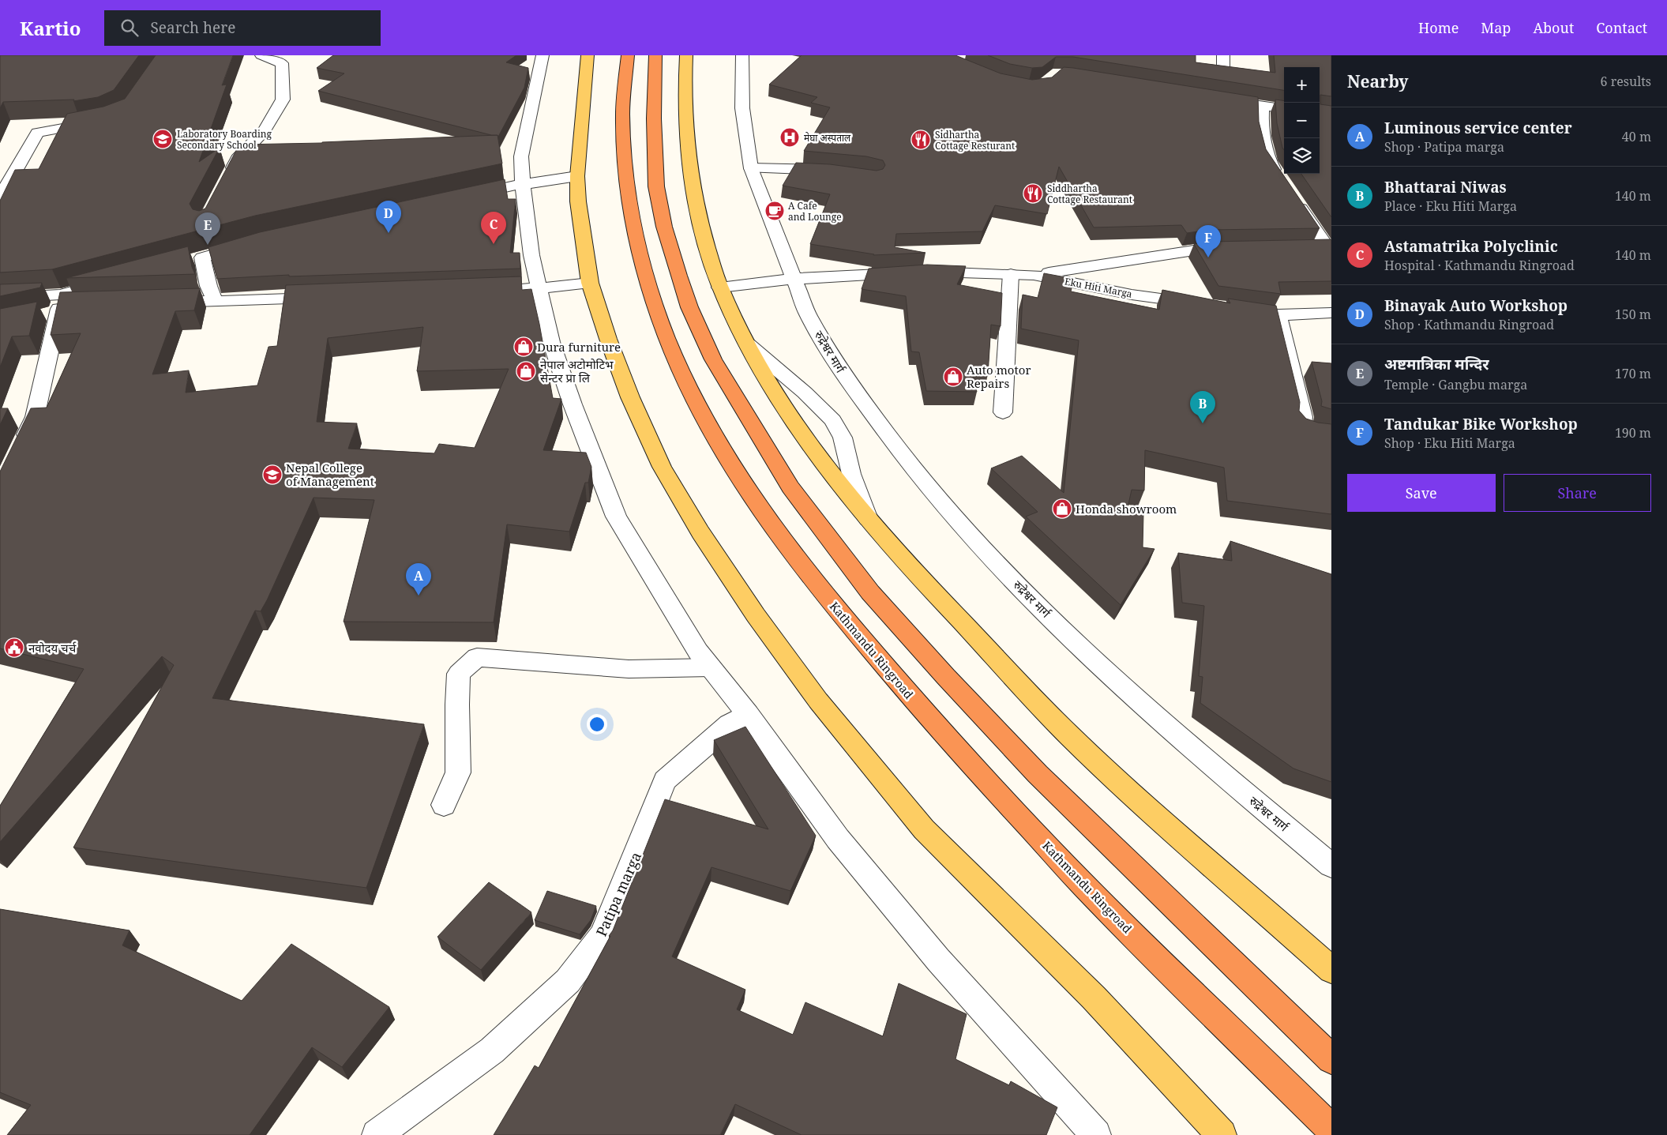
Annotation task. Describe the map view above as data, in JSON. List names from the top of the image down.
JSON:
{
  "streets": {
    "highway": ["Kathmandu Ringroad"],
    "street": ["Eku Hiti Marga", "रुद्रेश्वर मार्ग", "Patipa marga"]
  },
  "crossings": [
    ["Eku Hiti Marga", "रुद्रेश्वर मार्ग"]
  ],
  "places": {
    "hospital": ["मेघा अस्पताल"],
    "school or university": ["Laboratory Boarding Secondary School", "Nepal College of Management"],
    "restaurant": ["Sidhartha Cottage Resturant", "Siddhartha Cottage Restaurant"],
    "cafe": ["A Cafe and Lounge"],
    "shop": [
      "Dura furniture",
      "नेपाल अटोमोटिभ सेन्टर प्रा लि",
      "Auto motor Repairs",
      "Honda showroom"
    ],
    "public building": ["नवोदय चर्च"]
  },
  "page": {
    "header": "Kartio",
    "search": "Search here",
    "nav": [
      "Home",
      "Map",
      "About",
      "Contact"
    ],
    "heading": ["Nearby", "6 results"],
    "map_buttons": ["+", "−"],
    "list": [
      {
        "mark": "A",
        "name": "Luminous service center",
        "note": "Shop · Patipa marga",
        "value": "40 m"
      },
      {
        "mark": "B",
        "name": "Bhattarai Niwas",
        "note": "Place · Eku Hiti Marga",
        "value": "140 m"
      },
      {
        "mark": "C",
        "name": "Astamatrika Polyclinic",
        "note": "Hospital · Kathmandu Ringroad",
        "value": "140 m"
      },
      {
        "mark": "D",
        "name": "Binayak Auto Workshop",
        "note": "Shop · Kathmandu Ringroad",
        "value": "150 m"
      },
      {
        "mark": "E",
        "name": "अष्टमात्रिका मन्दिर",
        "note": "Temple · Gangbu marga",
        "value": "170 m"
      },
      {
        "mark": "F",
        "name": "Tandukar Bike Workshop",
        "note": "Shop · Eku Hiti Marga",
        "value": "190 m"
      }
    ],
    "pins": [
      "D",
      "C",
      "E",
      "F",
      "B",
      "A"
    ],
    "buttons": ["Save", "Share"]
  }
}
